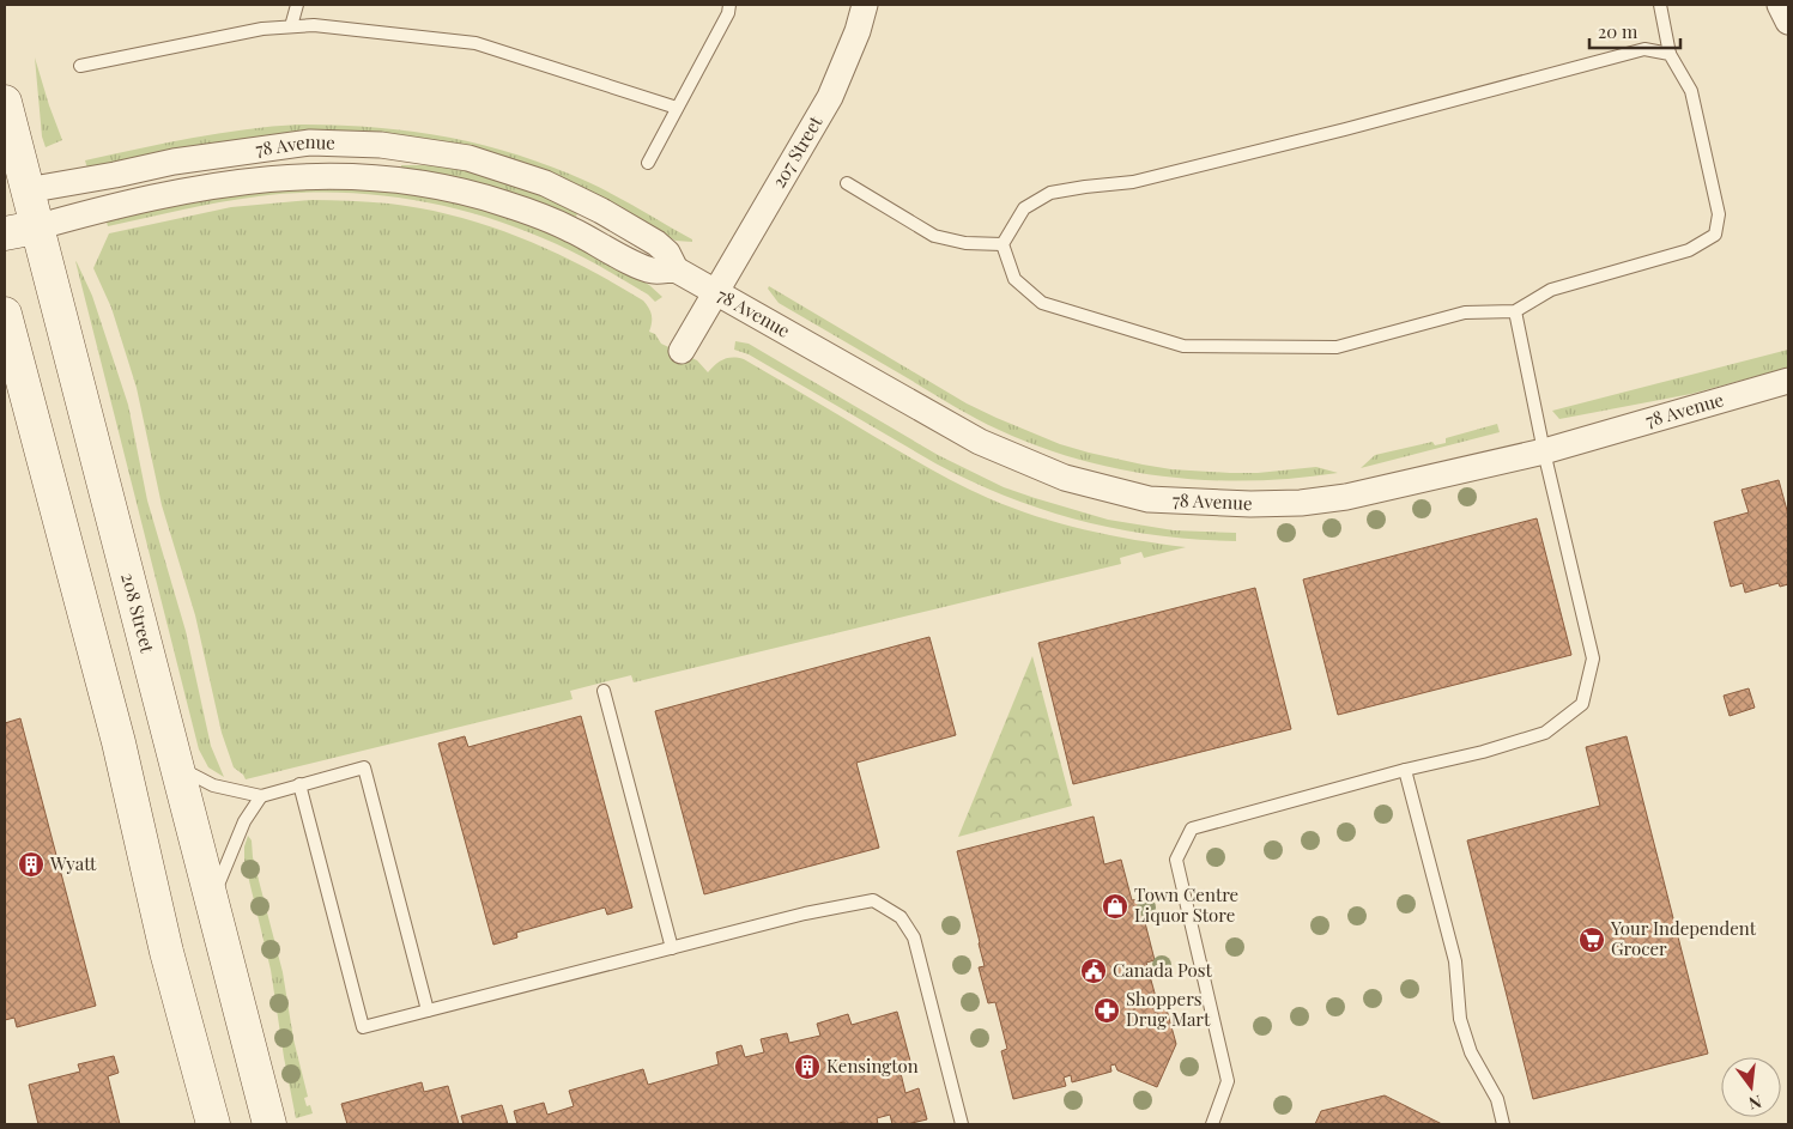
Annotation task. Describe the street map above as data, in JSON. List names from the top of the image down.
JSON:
{
  "streets": {
    "main road": ["208 Street"],
    "street": ["78 Avenue", "207 Street"]
  },
  "crossings": [
    ["78 Avenue", "207 Street"],
    ["78 Avenue", "208 Street"]
  ],
  "places": {
    "building": ["Wyatt", "Kensington"],
    "shop": ["Town Centre Liquor Store"],
    "supermarket": ["Your Independent Grocer"],
    "public building": ["Canada Post"],
    "pharmacy": ["Shoppers Drug Mart"]
  },
  "scale_bar": "20 m",
  "north": "bottom"
}
